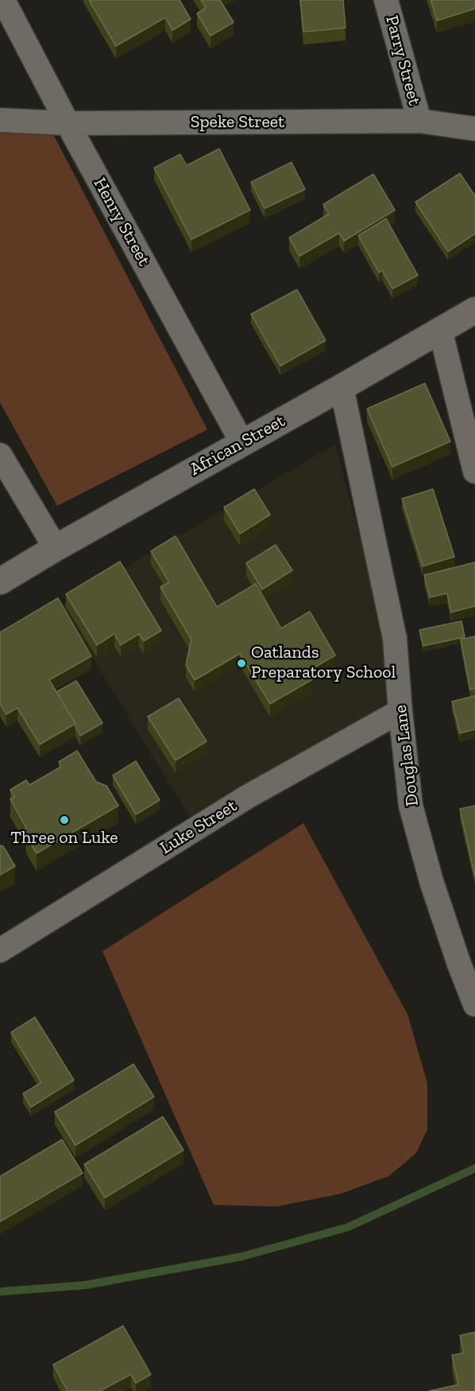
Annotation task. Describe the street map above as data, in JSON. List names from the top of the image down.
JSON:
{
  "streets": {
    "street": [
      "Parry Street",
      "Speke Street",
      "Henry Street",
      "African Street",
      "Douglas Lane",
      "Luke Street"
    ]
  },
  "crossings": [
    ["Parry Street", "Speke Street"],
    ["Speke Street", "Henry Street"],
    ["Henry Street", "African Street"],
    ["African Street", "Douglas Lane"],
    ["Douglas Lane", "Luke Street"]
  ],
  "places": ["Oatlands Preparatory School", "Three on Luke"]
}
